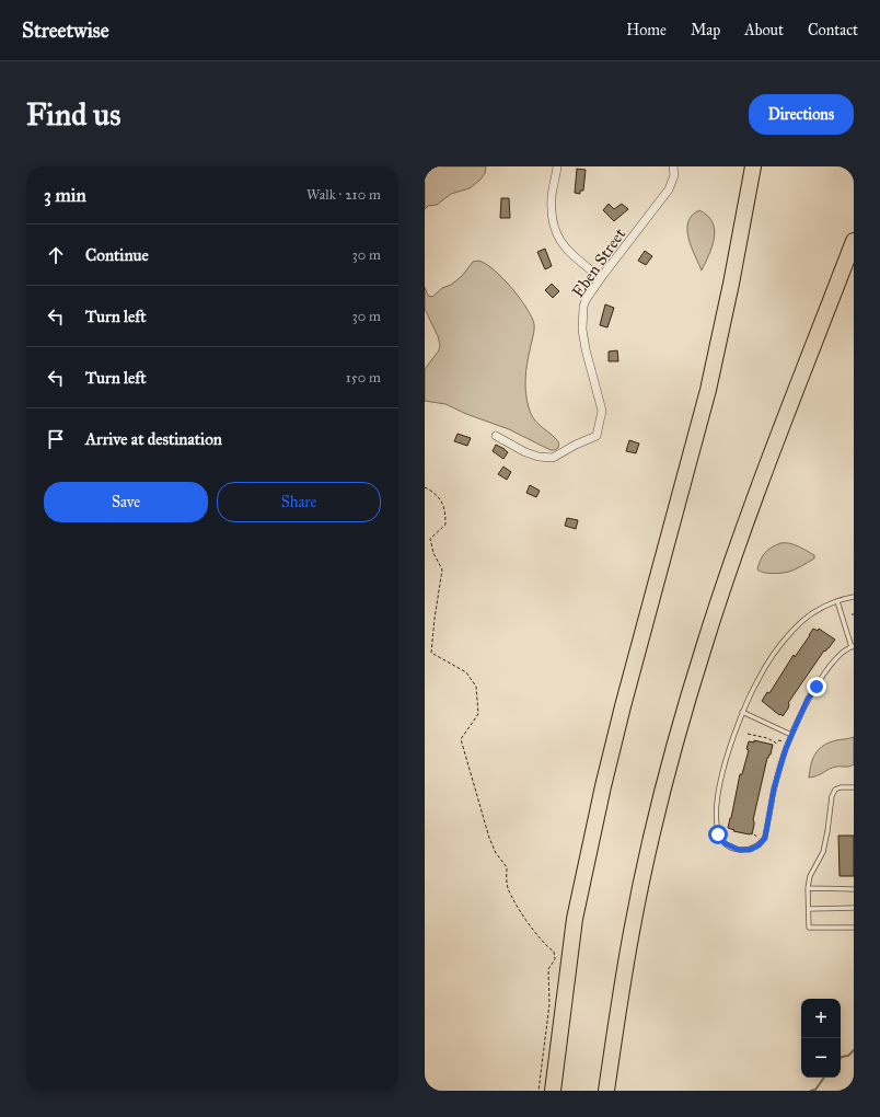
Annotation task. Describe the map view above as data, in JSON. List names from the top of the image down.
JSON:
{
  "streets": {
    "street": ["Eben Street"]
  },
  "page": {
    "header": "Streetwise",
    "nav": [
      "Home",
      "Map",
      "About",
      "Contact"
    ],
    "buttons": [
      "Directions",
      ["Save", "Share"]
    ],
    "title": "Find us",
    "heading": ["3 min", "Walk · 210 m"],
    "list": [
      ["Continue", "30 m"],
      ["Turn left", "30 m"],
      ["Turn left", "150 m"],
      "Arrive at destination"
    ],
    "map_buttons": ["+", "−"]
  }
}
